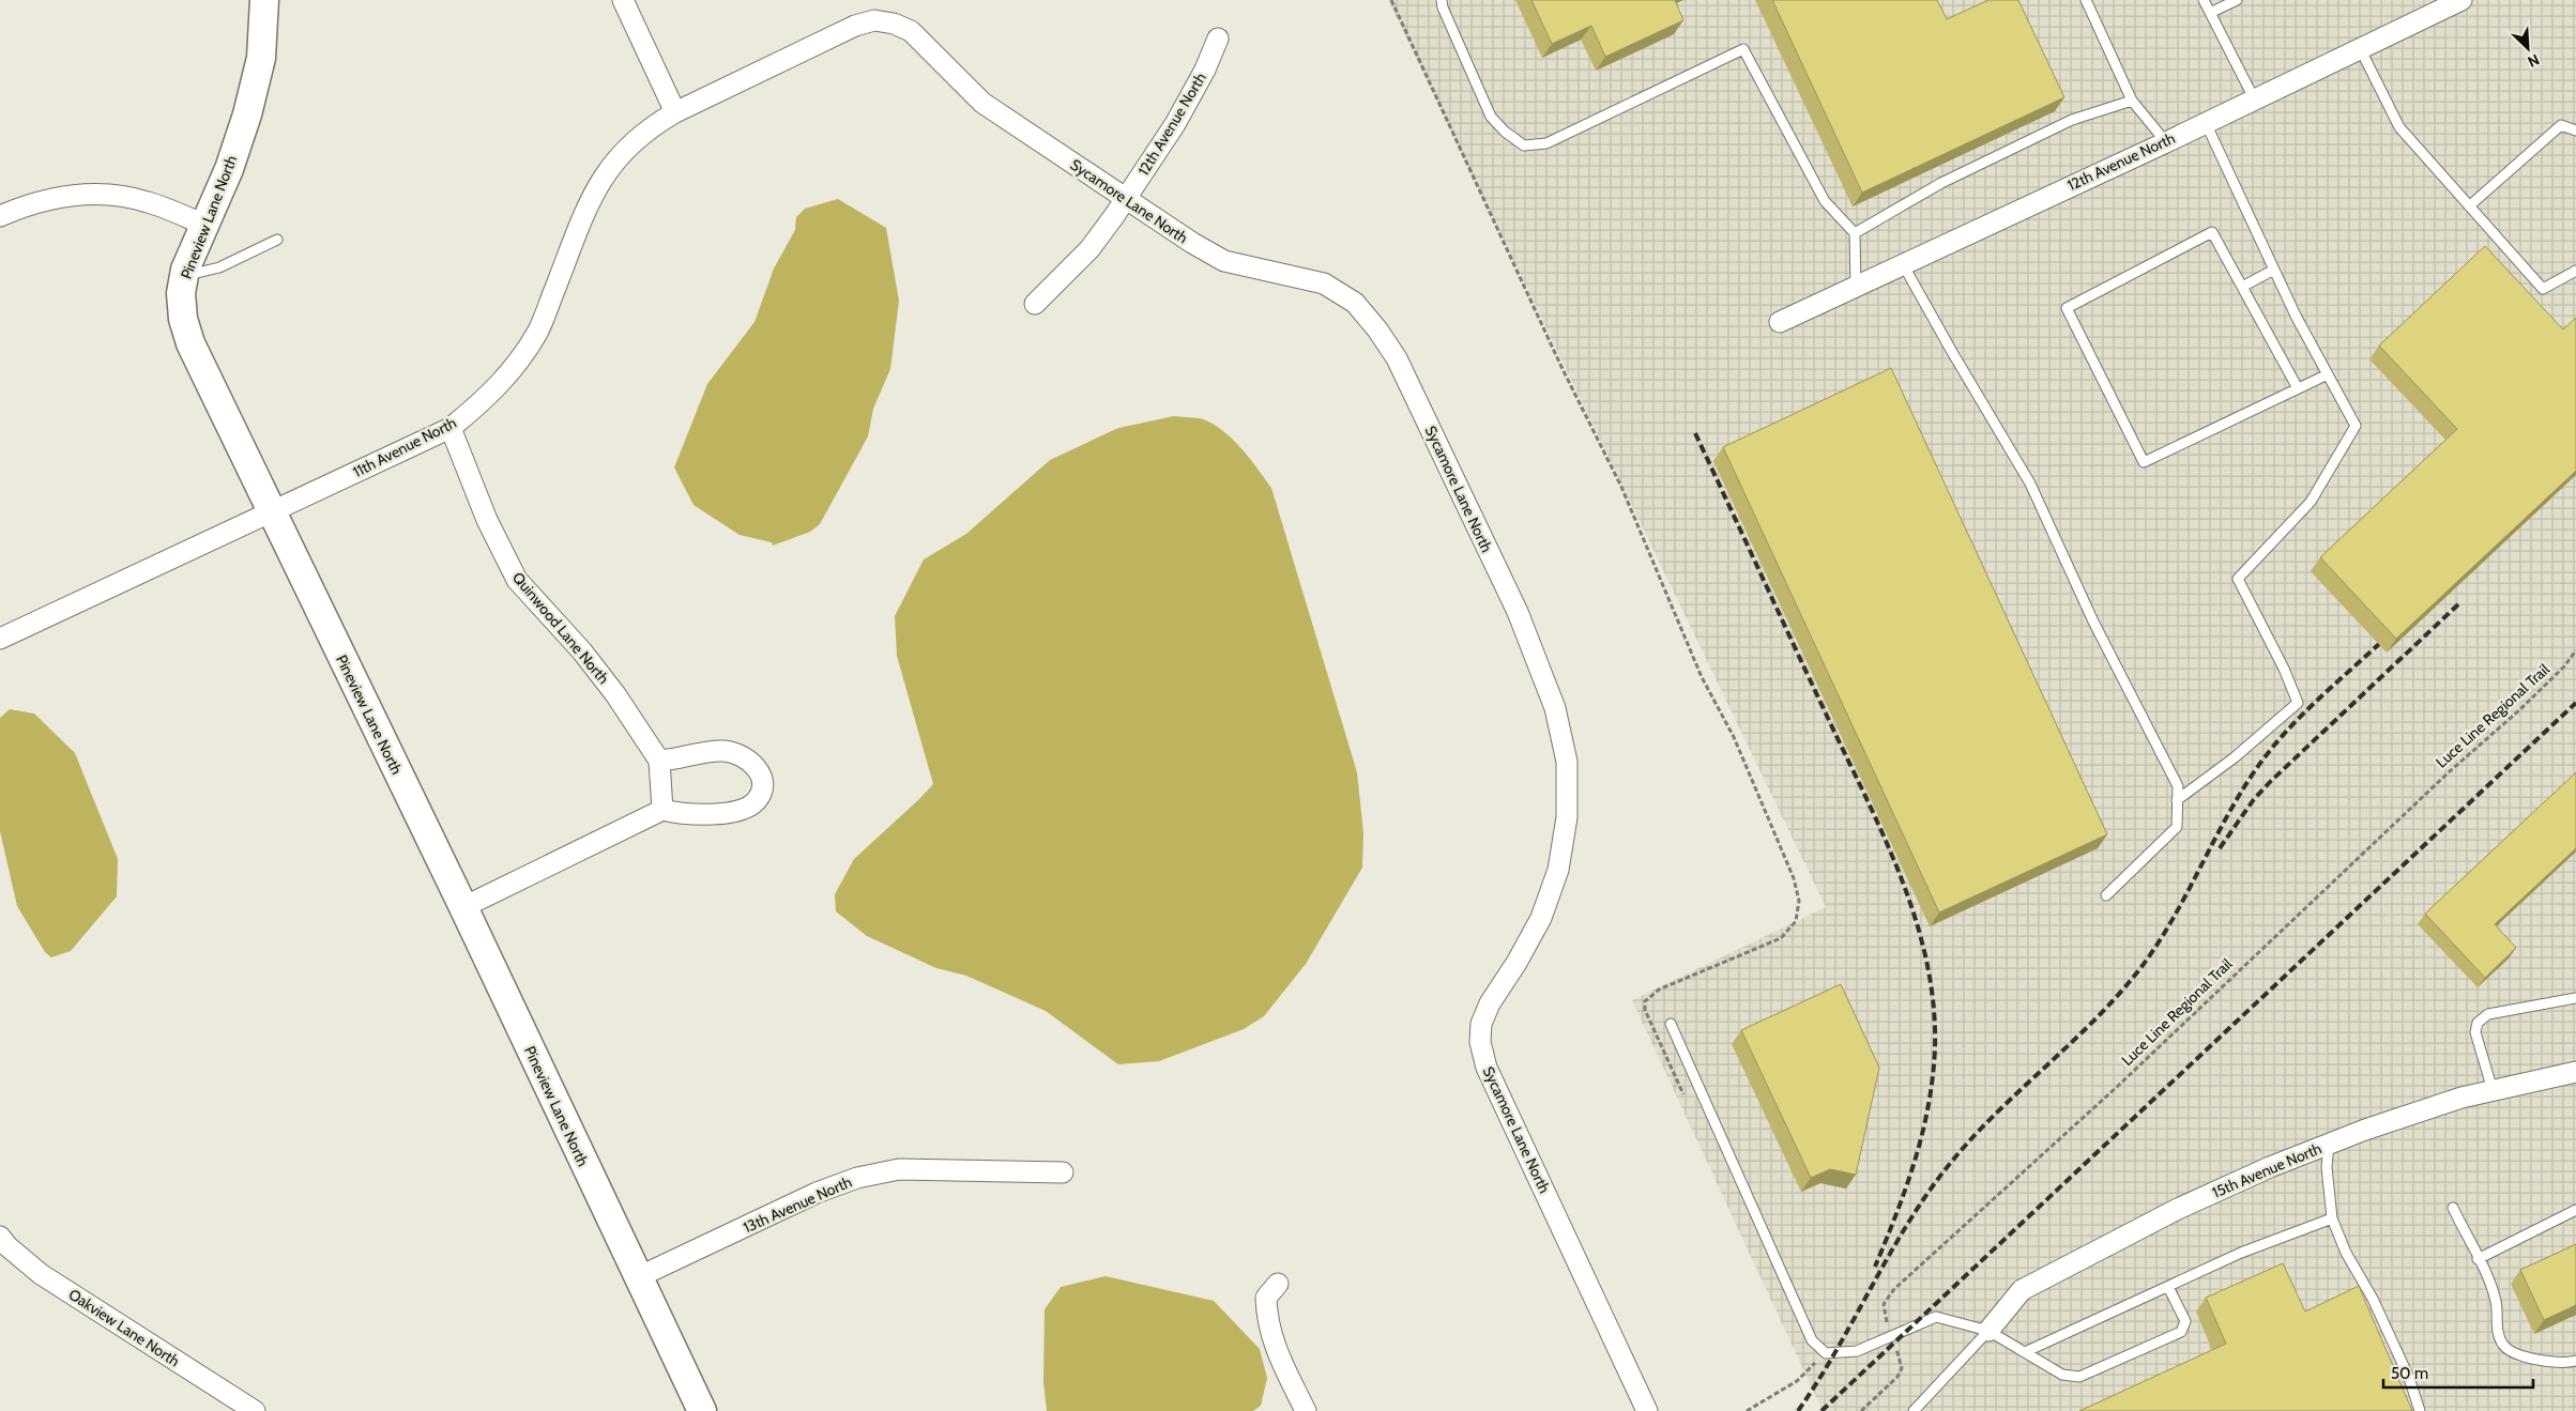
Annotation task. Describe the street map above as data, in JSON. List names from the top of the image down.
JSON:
{
  "streets": {
    "street": [
      "12th Avenue North",
      "Sycamore Lane North",
      "Pineview Lane North",
      "11th Avenue North",
      "Quinwood Lane North",
      "15th Avenue North",
      "13th Avenue North",
      "Oakview Lane North"
    ],
    "path": ["Luce Line Regional Trail"]
  },
  "crossings": [
    ["12th Avenue North", "Sycamore Lane North"],
    ["Sycamore Lane North", "11th Avenue North"],
    ["Pineview Lane North", "11th Avenue North"],
    ["Pineview Lane North", "13th Avenue North"],
    ["11th Avenue North", "Quinwood Lane North"]
  ],
  "scale_bar": "50 m",
  "north": "bottom right"
}
